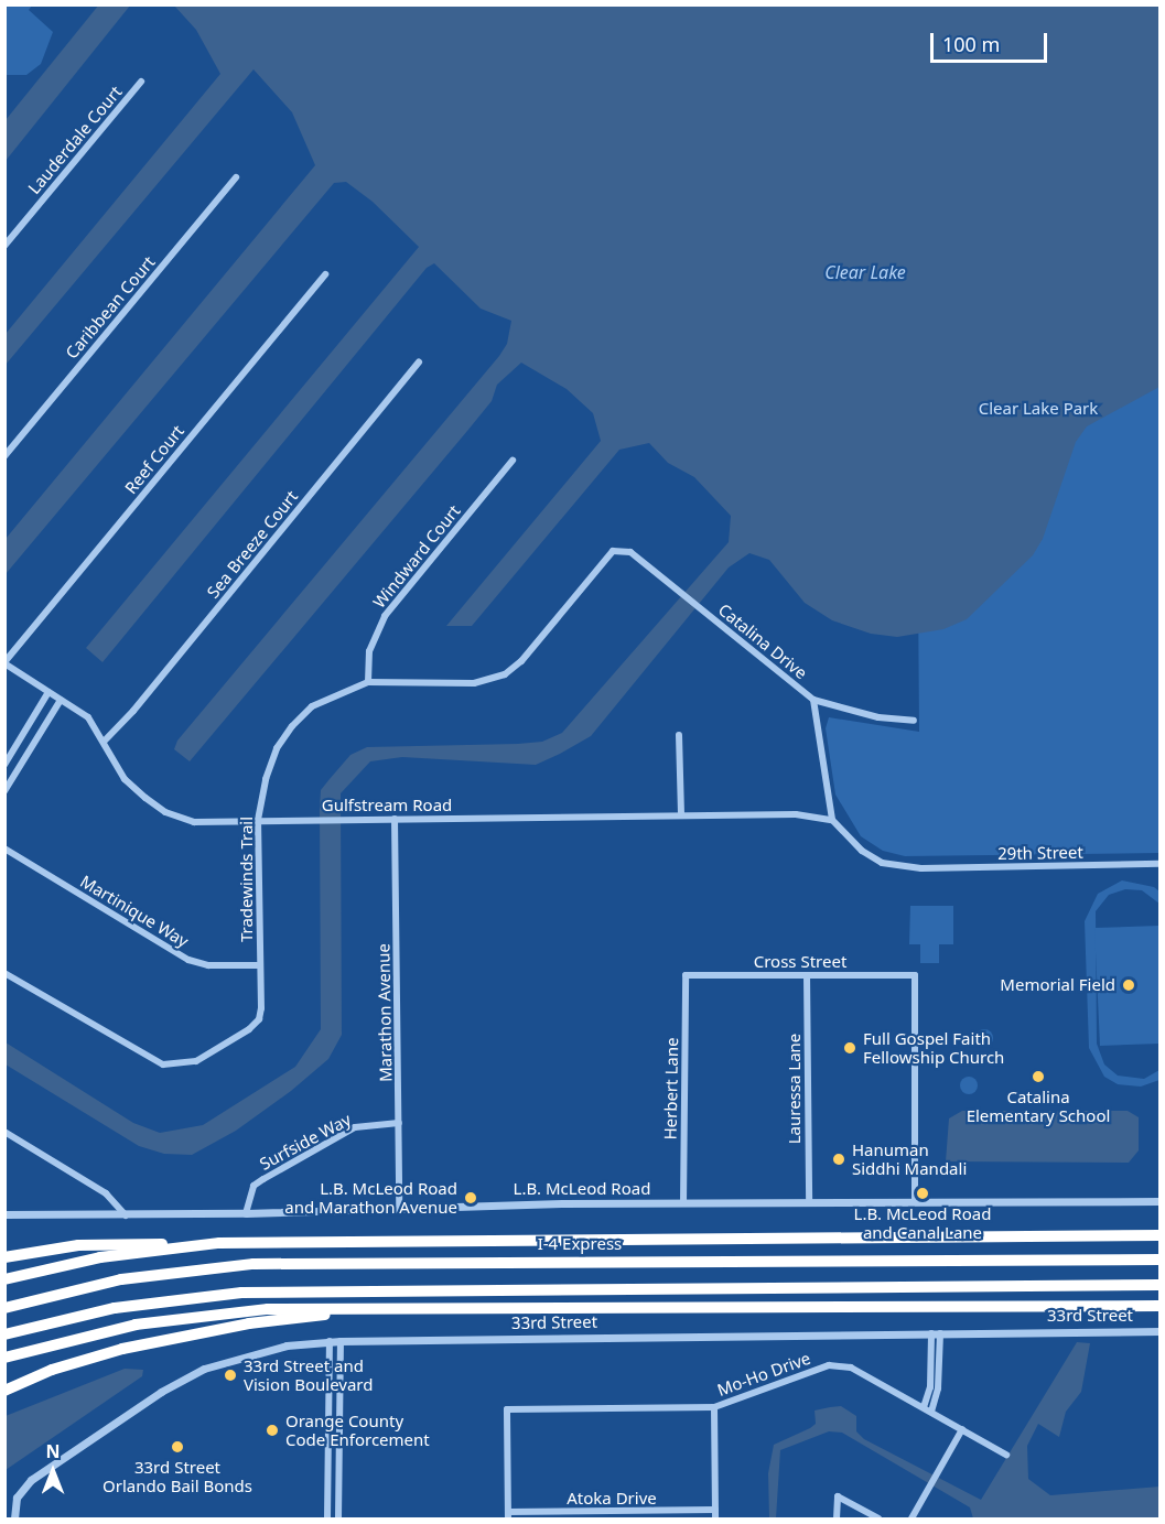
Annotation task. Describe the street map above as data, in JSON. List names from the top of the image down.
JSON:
{
  "streets": {
    "highway": ["I-4 Express"],
    "street": [
      "Lauderdale Court",
      "Caribbean Court",
      "Reef Court",
      "Sea Breeze Court",
      "Windward Court",
      "Catalina Drive",
      "Gulfstream Road",
      "29th Street",
      "Tradewinds Trail",
      "Martinique Way",
      "Cross Street",
      "Marathon Avenue",
      "Herbert Lane",
      "Lauressa Lane",
      "Surfside Way",
      "L.B. McLeod Road",
      "33rd Street",
      "Mo-Ho Drive",
      "Atoka Drive"
    ]
  },
  "crossings": [
    ["Reef Court", "Gulfstream Road"],
    ["Sea Breeze Court", "Gulfstream Road"],
    ["Windward Court", "Tradewinds Trail"],
    ["Catalina Drive", "Tradewinds Trail"],
    ["Gulfstream Road", "29th Street"],
    ["Gulfstream Road", "Tradewinds Trail"],
    ["Gulfstream Road", "Marathon Avenue"],
    ["Tradewinds Trail", "Martinique Way"],
    ["Cross Street", "Herbert Lane"],
    ["Cross Street", "Lauressa Lane"],
    ["Cross Street", "L.B. McLeod Road"],
    ["Marathon Avenue", "Surfside Way"],
    ["Marathon Avenue", "L.B. McLeod Road"],
    ["Herbert Lane", "L.B. McLeod Road"],
    ["Lauressa Lane", "L.B. McLeod Road"],
    ["Surfside Way", "L.B. McLeod Road"],
    ["Mo-Ho Drive", "Atoka Drive"]
  ],
  "water": ["Clear Lake"],
  "parks": ["Clear Lake Park"],
  "places": [
    "Memorial Field",
    "Full Gospel Faith Fellowship Church",
    "Catalina Elementary School",
    "Hanuman Siddhi Mandali",
    "L.B. McLeod Road and Canal Lane",
    "L.B. McLeod Road and Marathon Avenue",
    "33rd Street and Vision Boulevard",
    "Orange County Code Enforcement",
    "33rd Street Orlando Bail Bonds"
  ],
  "scale_bar": "100 m",
  "north": "top"
}
